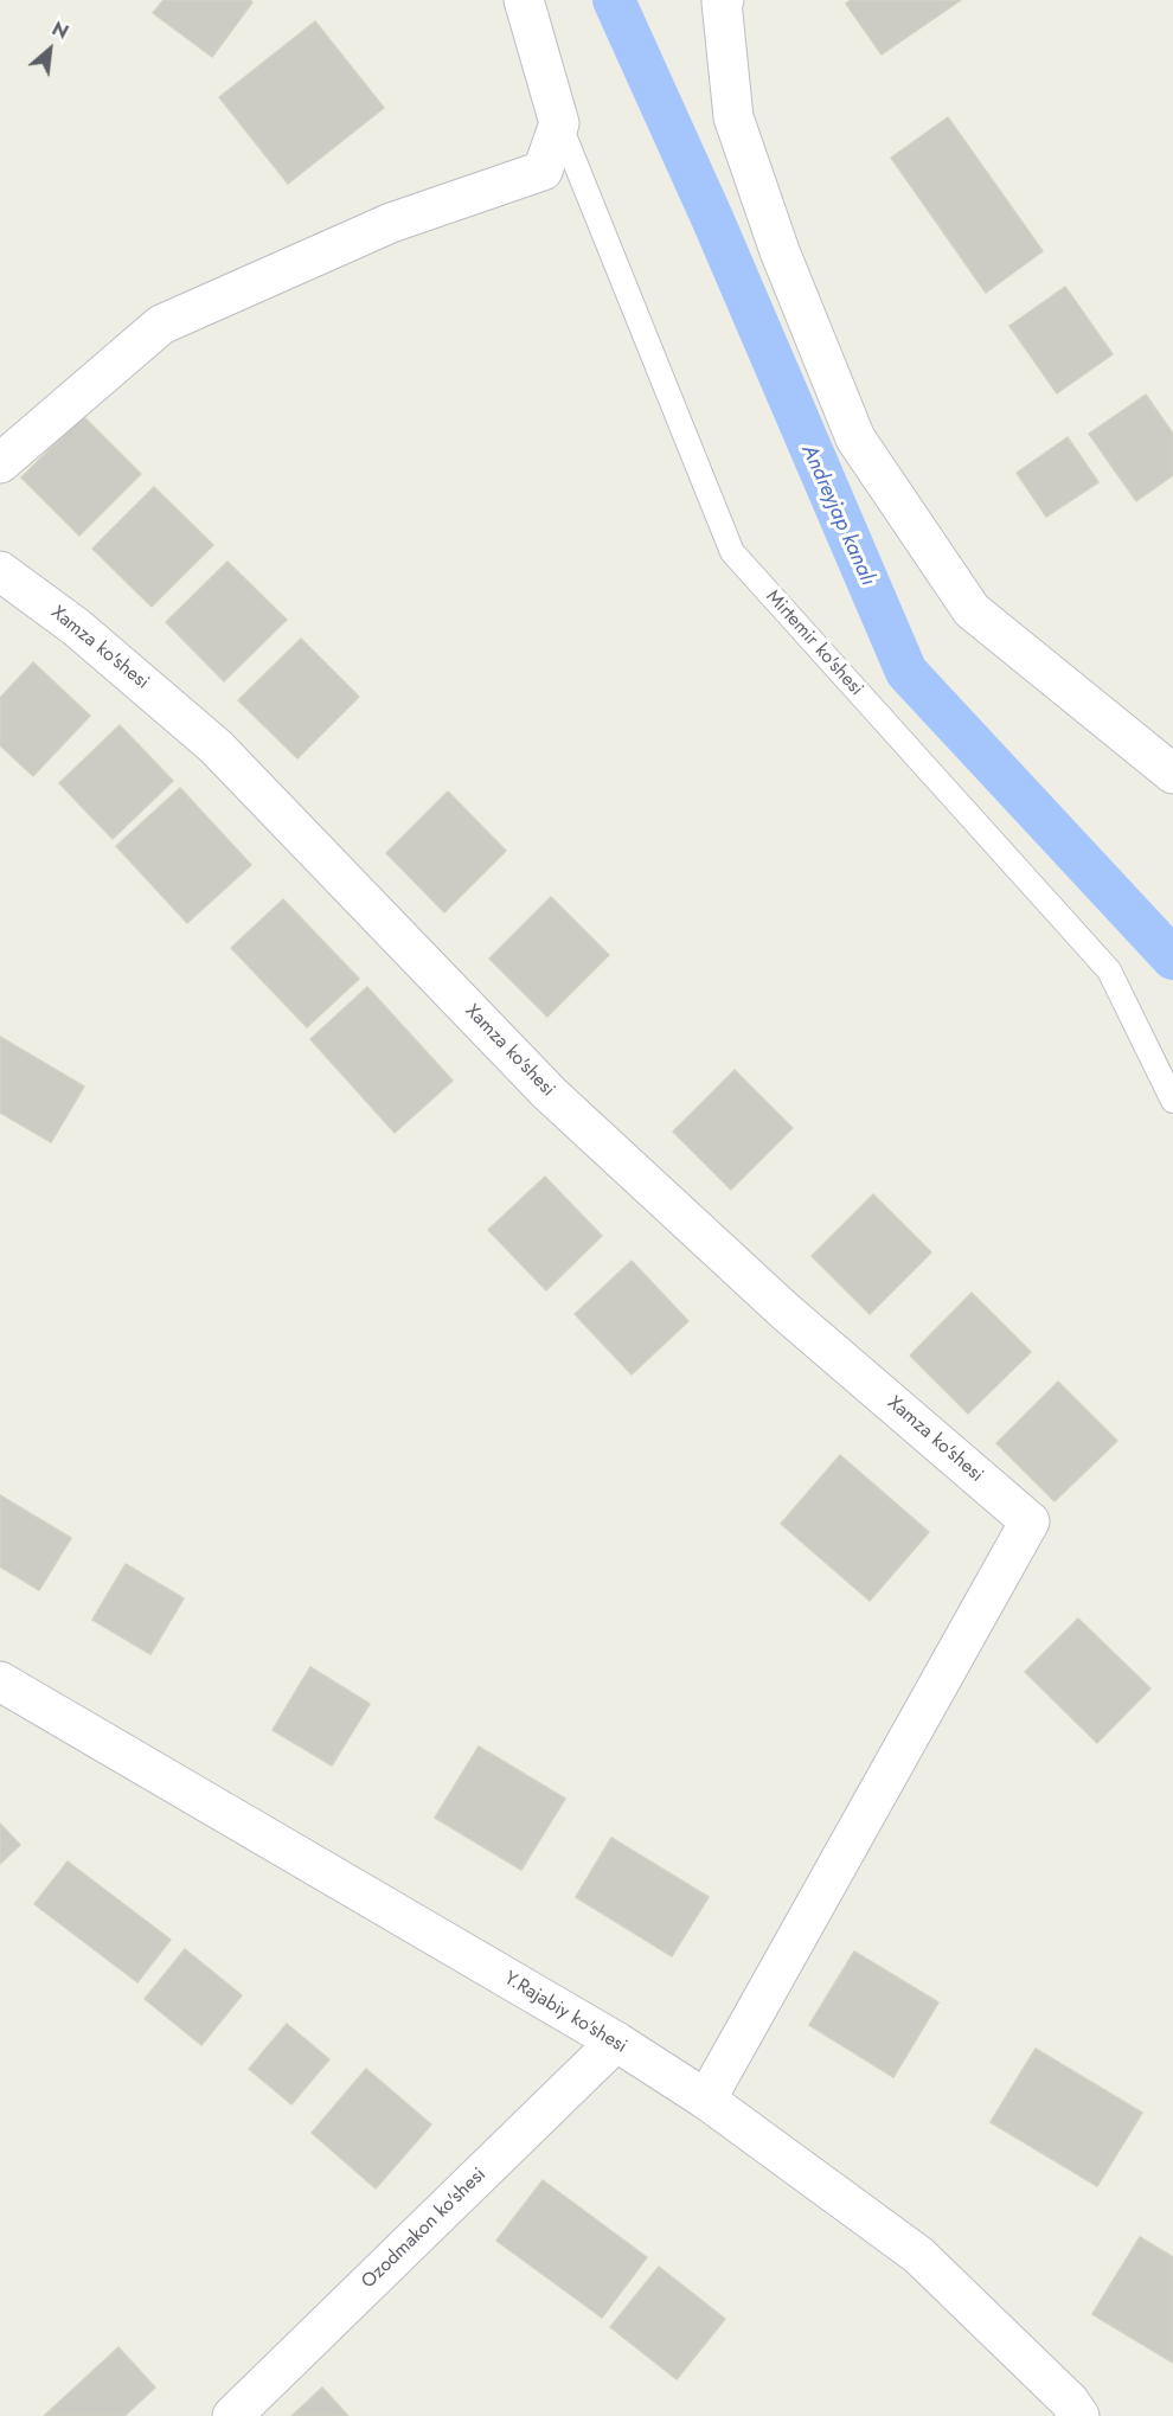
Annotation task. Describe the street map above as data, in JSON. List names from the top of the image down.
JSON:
{
  "streets": {
    "street": [
      "Mirtemir ko'shesi",
      "Xamza ko'shesi",
      "Y.Rajabiy ko'shesi",
      "Ozodmakon ko'shesi"
    ]
  },
  "crossings": [
    ["Xamza ko'shesi", "Y.Rajabiy ko'shesi"],
    ["Y.Rajabiy ko'shesi", "Ozodmakon ko'shesi"]
  ],
  "water": ["Andreyjap kanalı"],
  "north": "top right"
}
